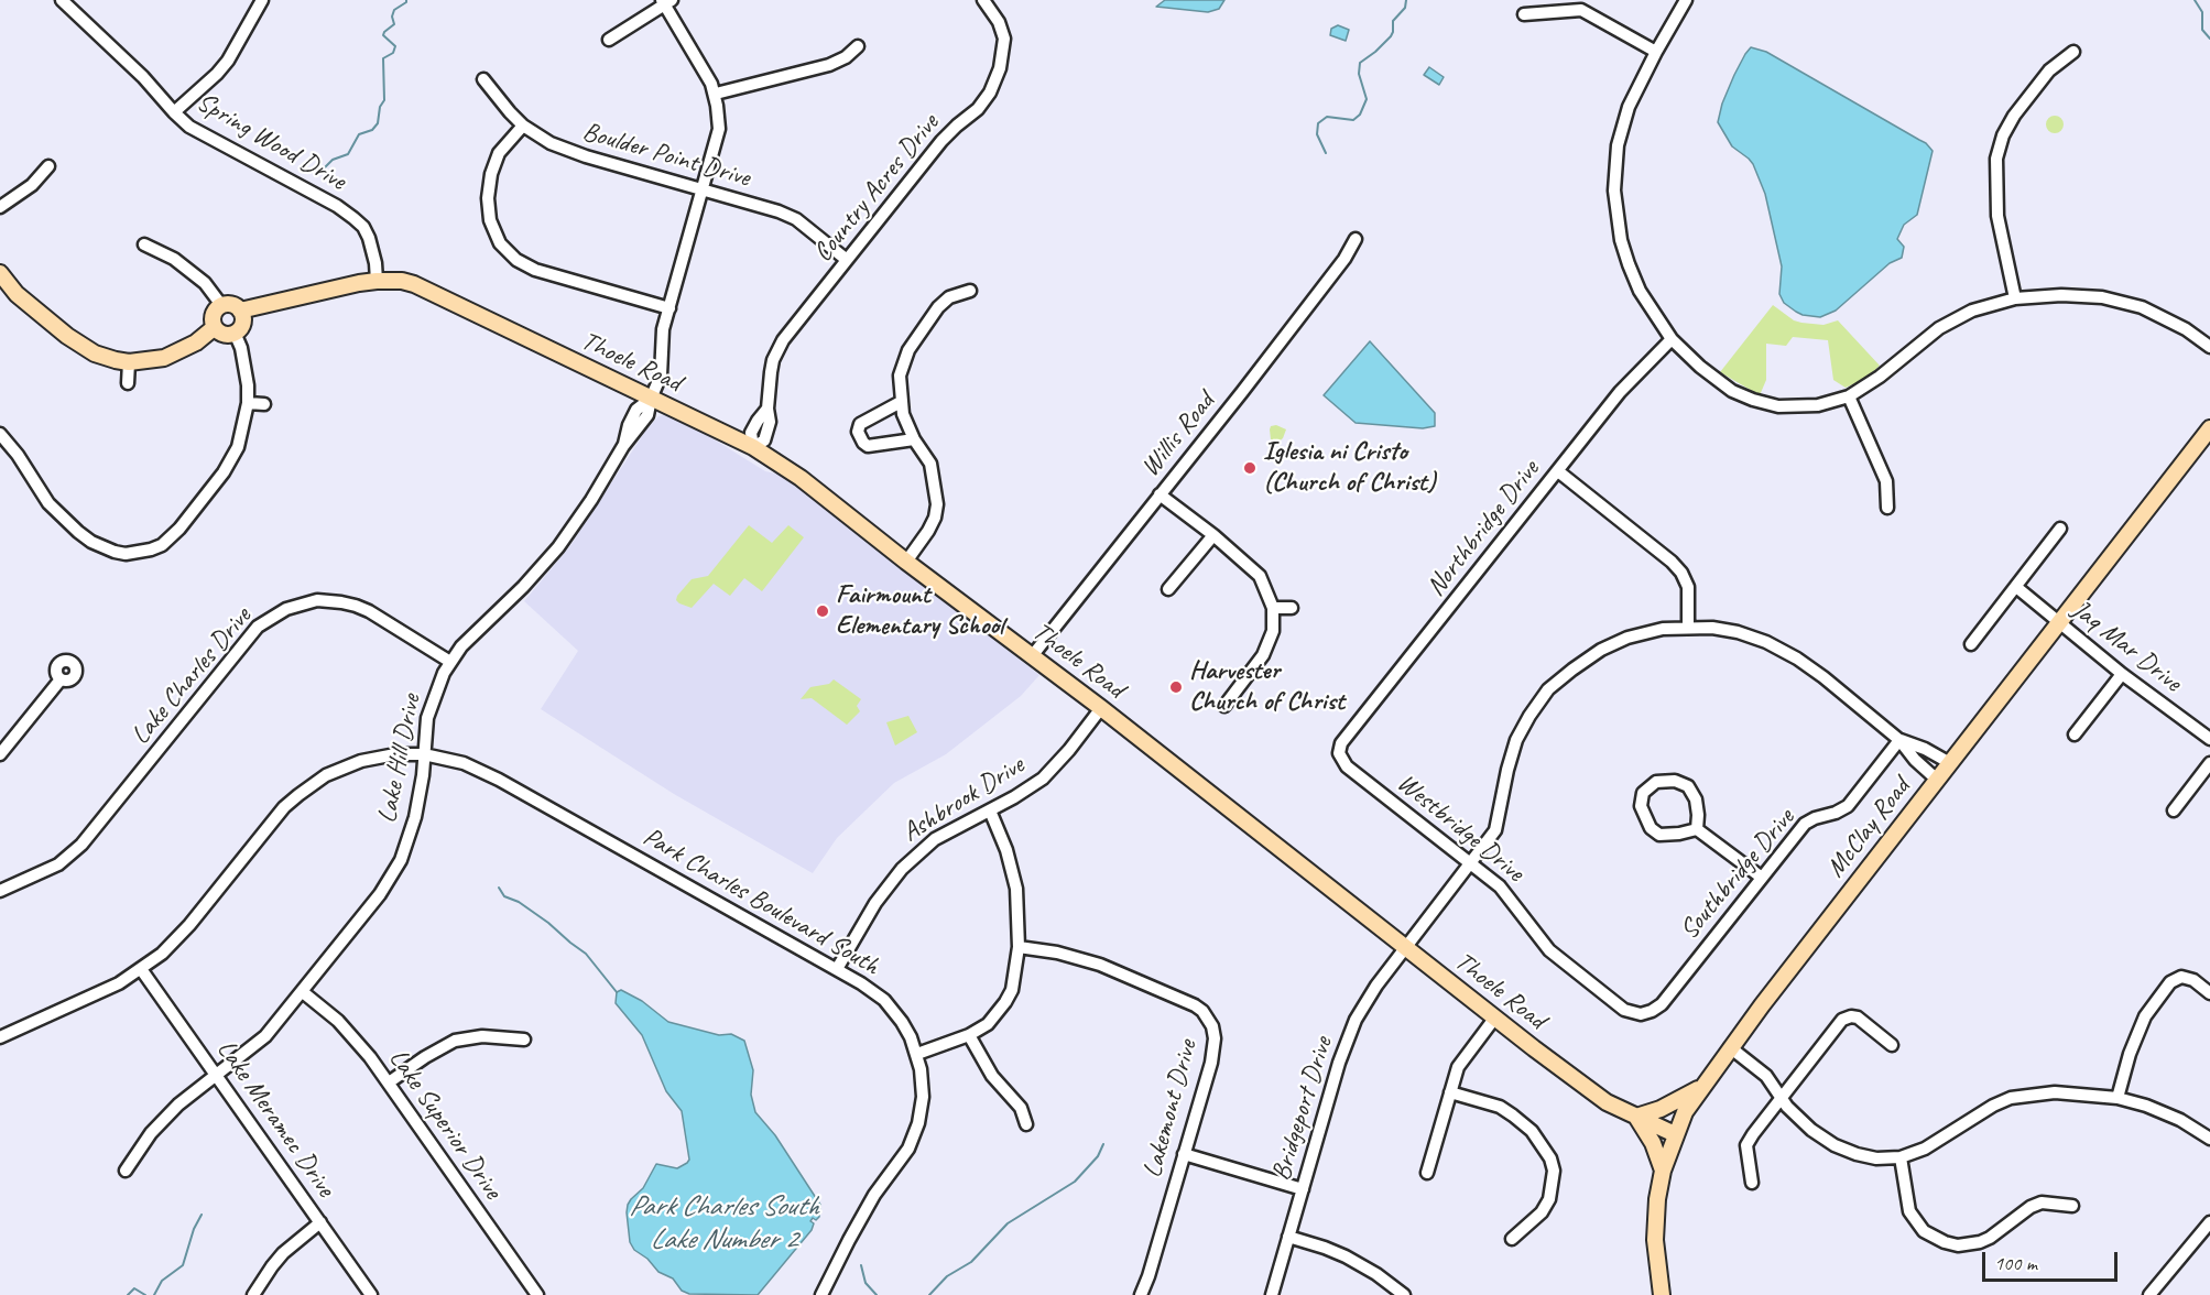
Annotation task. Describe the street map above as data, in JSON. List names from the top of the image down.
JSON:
{
  "streets": {
    "main road": ["Thoele Road", "McClay Road"],
    "street": [
      "Spring Wood Drive",
      "Boulder Point Drive",
      "Country Acres Drive",
      "Willis Road",
      "Northbridge Drive",
      "Jaq Mar Drive",
      "Lake Charles Drive",
      "Lake Hill Drive",
      "Ashbrook Drive",
      "Westbridge Drive",
      "Southbridge Drive",
      "Park Charles Boulevard South",
      "Lakemont Drive",
      "Bridgeport Drive",
      "Lake Meramec Drive",
      "Lake Superior Drive"
    ]
  },
  "crossings": [
    ["Spring Wood Drive", "Thoele Road"],
    ["Boulder Point Drive", "Country Acres Drive"],
    ["Boulder Point Drive", "Lake Hill Drive"],
    ["Country Acres Drive", "Thoele Road"],
    ["Thoele Road", "Willis Road"],
    ["Thoele Road", "Lake Hill Drive"],
    ["Thoele Road", "Ashbrook Drive"],
    ["Thoele Road", "McClay Road"],
    ["Thoele Road", "Bridgeport Drive"],
    ["Northbridge Drive", "Westbridge Drive"],
    ["Jaq Mar Drive", "McClay Road"],
    ["Lake Charles Drive", "Lake Hill Drive"],
    ["Lake Hill Drive", "Park Charles Boulevard South"],
    ["Lake Hill Drive", "Lake Meramec Drive"],
    ["Lake Hill Drive", "Lake Superior Drive"],
    ["Ashbrook Drive", "Park Charles Boulevard South"],
    ["Westbridge Drive", "Southbridge Drive"],
    ["Westbridge Drive", "Bridgeport Drive"],
    ["Southbridge Drive", "Bridgeport Drive"],
    ["Park Charles Boulevard South", "Lake Meramec Drive"]
  ],
  "water": ["Park Charles South Lake Number 2"],
  "places": ["Iglesia ni Cristo (Church of Christ)", "Fairmount Elementary School", "Harvester Church of Christ"],
  "scale_bar": "100 m"
}
